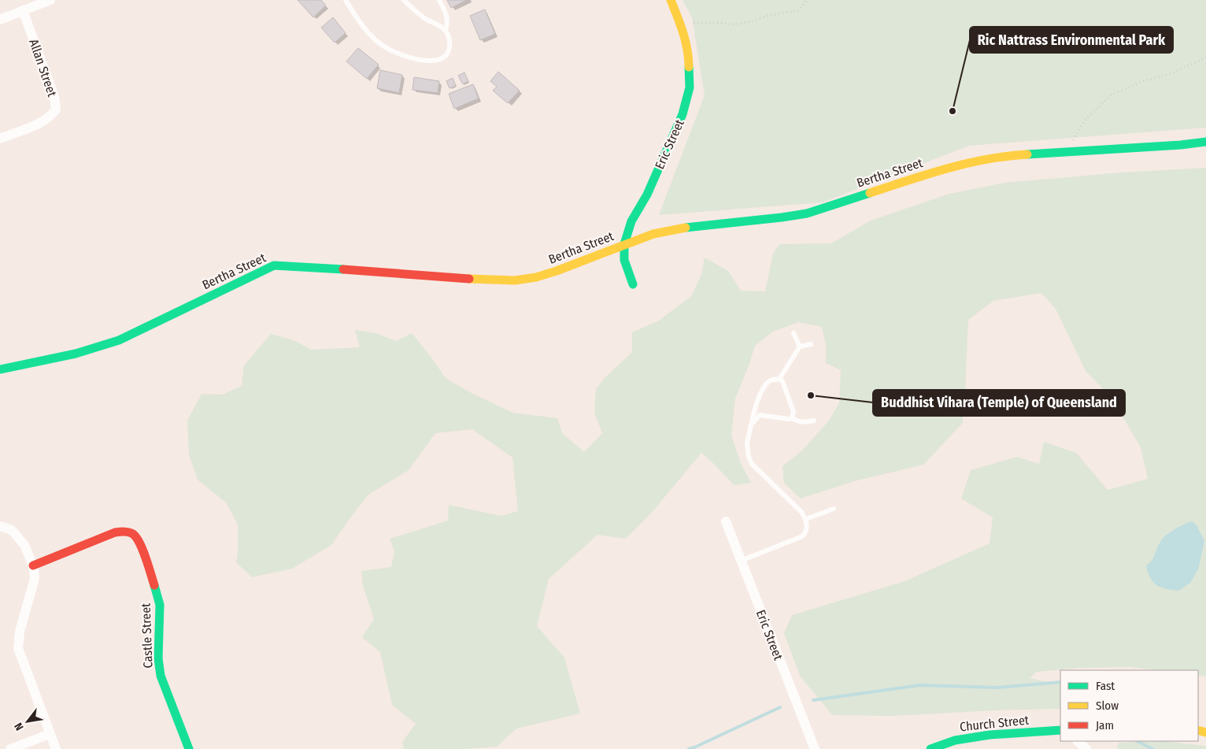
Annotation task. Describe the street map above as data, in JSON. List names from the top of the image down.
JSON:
{
  "streets": {
    "street": [
      "Allan Street",
      "Eric Street",
      "Bertha Street",
      "Castle Street",
      "Church Street"
    ]
  },
  "crossings": [
    ["Eric Street", "Bertha Street"]
  ],
  "places": ["Ric Nattrass Environmental Park", "Buddhist Vihara (Temple) of Queensland"],
  "legend": ["Fast", "Slow", "Jam"],
  "north": "bottom left"
}
